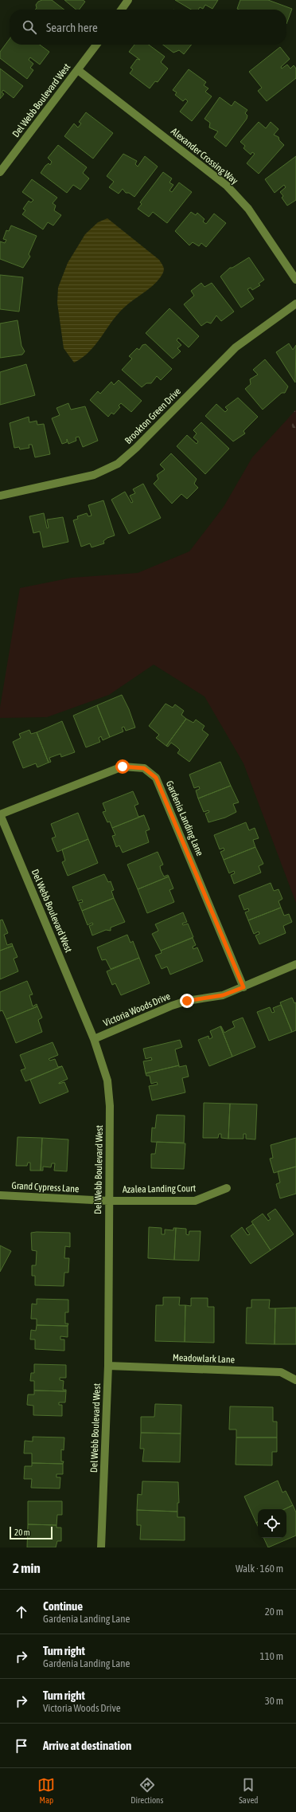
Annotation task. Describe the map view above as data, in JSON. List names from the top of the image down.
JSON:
{
  "streets": {
    "street": [
      "Del Webb Boulevard West",
      "Alexander Crossing Way",
      "Brookton Green Drive",
      "Gardenia Landing Lane",
      "Victoria Woods Drive",
      "Grand Cypress Lane",
      "Azalea Landing Court",
      "Meadowlark Lane"
    ]
  },
  "crossings": [
    ["Del Webb Boulevard West", "Alexander Crossing Way"],
    ["Del Webb Boulevard West", "Gardenia Landing Lane"],
    ["Del Webb Boulevard West", "Victoria Woods Drive"],
    ["Del Webb Boulevard West", "Grand Cypress Lane"],
    ["Del Webb Boulevard West", "Azalea Landing Court"],
    ["Del Webb Boulevard West", "Meadowlark Lane"],
    ["Gardenia Landing Lane", "Victoria Woods Drive"],
    ["Grand Cypress Lane", "Azalea Landing Court"]
  ],
  "scale_bar": "20 m",
  "page": {
    "search": "Search here",
    "scale": "20 m",
    "heading": ["2 min", "Walk · 160 m"],
    "list": [
      ["Continue", "Gardenia Landing Lane", "20 m"],
      ["Turn right", "Gardenia Landing Lane", "110 m"],
      ["Turn right", "Victoria Woods Drive", "30 m"],
      "Arrive at destination"
    ],
    "nav": ["Map", "Directions", "Saved"]
  }
}
